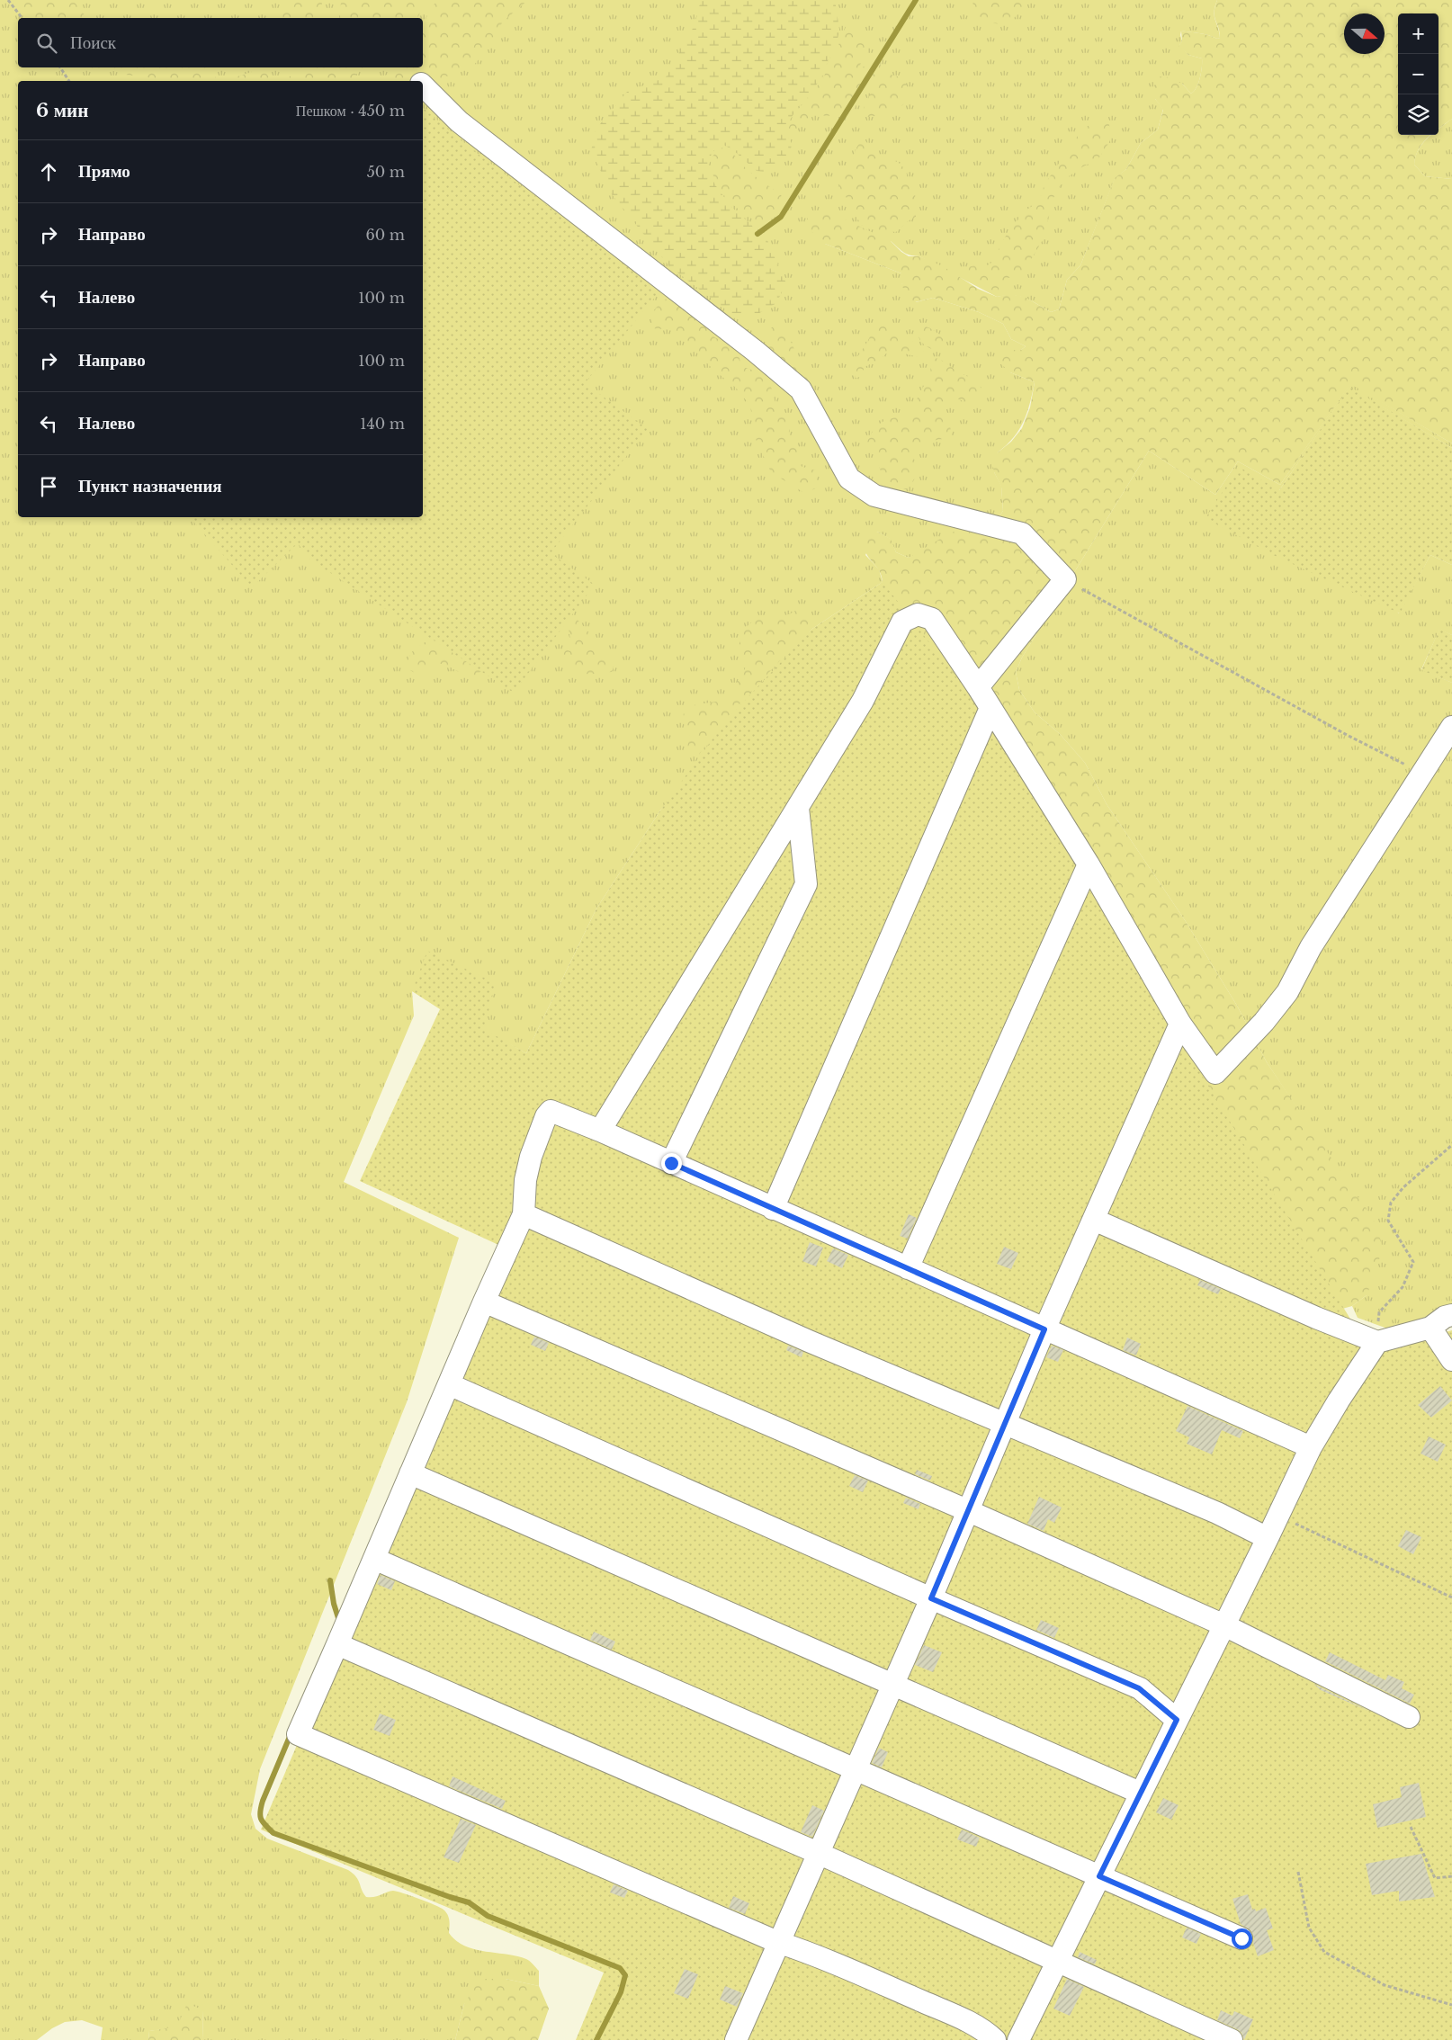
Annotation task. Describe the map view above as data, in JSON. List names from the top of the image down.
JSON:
{
  "north": "right",
  "page": {
    "map_buttons": ["+", "−"],
    "search": "Поиск",
    "heading": ["6 мин", "Пешком · 450 m"],
    "list": [
      ["Прямо", "50 m"],
      ["Направо", "60 m"],
      ["Налево", "100 m"],
      ["Направо", "100 m"],
      ["Налево", "140 m"],
      "Пункт назначения"
    ]
  }
}
